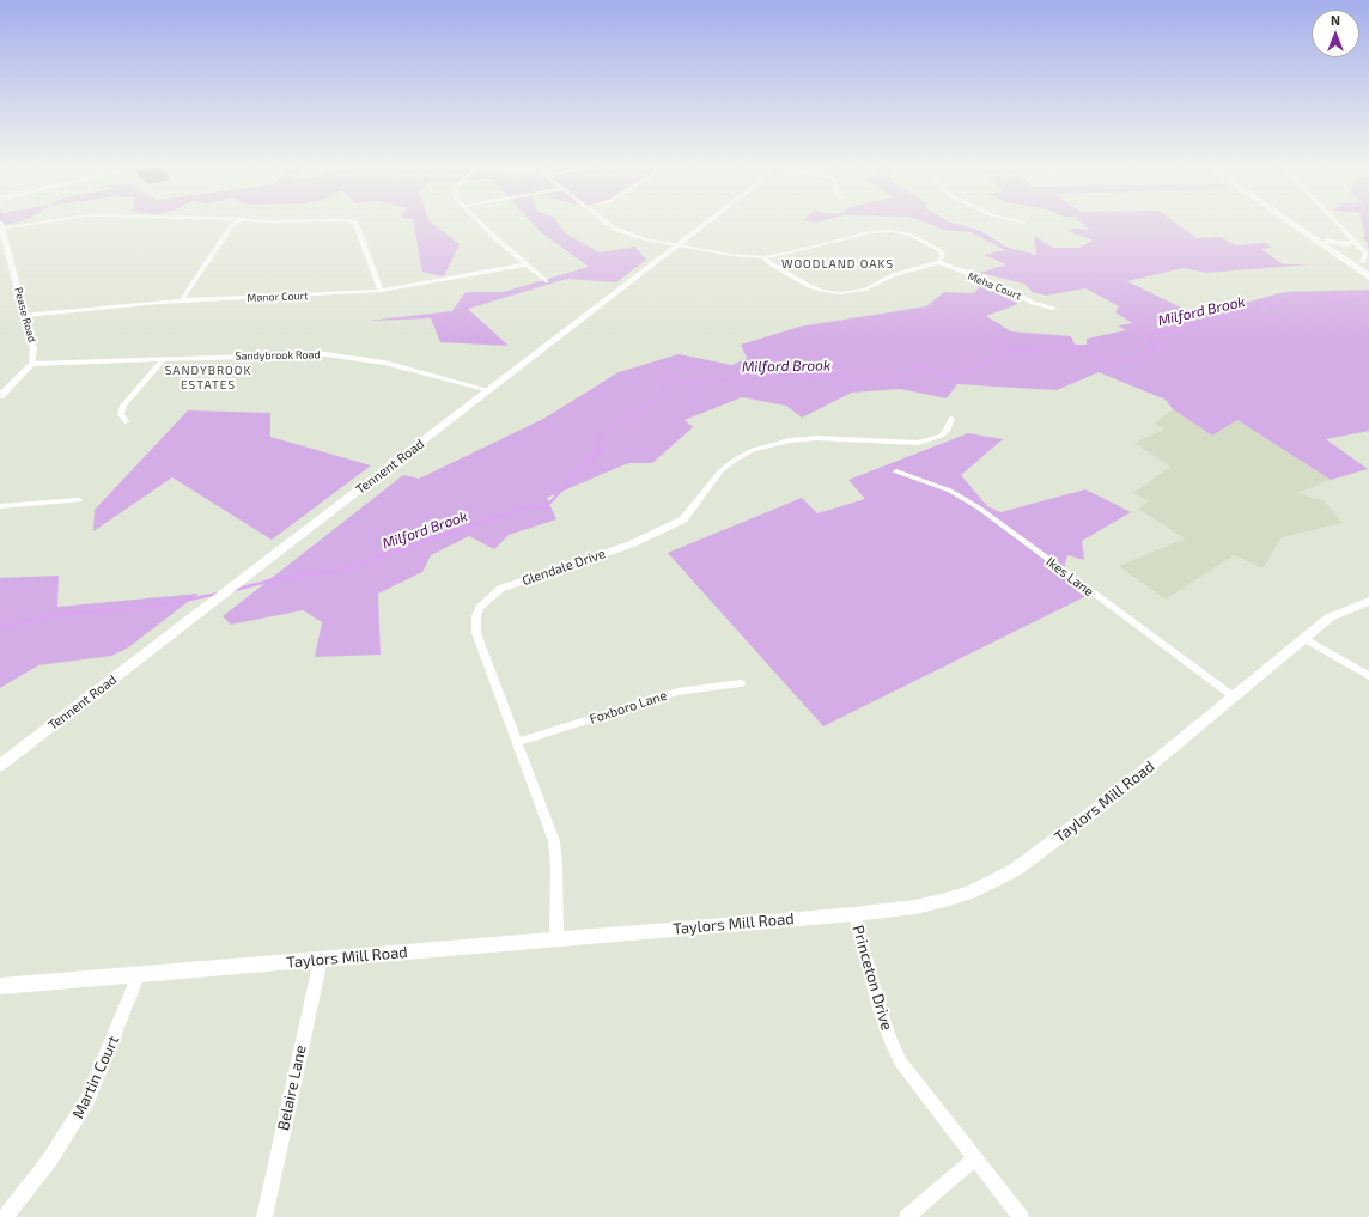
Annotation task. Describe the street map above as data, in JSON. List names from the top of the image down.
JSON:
{
  "streets": {
    "street": [
      "Meha Court",
      "Manor Court",
      "Pease Road",
      "Sandybrook Road",
      "Tennent Road",
      "Glendale Drive",
      "Ikes Lane",
      "Foxboro Lane",
      "Taylors Mill Road",
      "Princeton Drive",
      "Martin Court",
      "Belaire Lane"
    ]
  },
  "crossings": [
    ["Manor Court", "Pease Road"],
    ["Pease Road", "Sandybrook Road"],
    ["Sandybrook Road", "Tennent Road"],
    ["Glendale Drive", "Foxboro Lane"],
    ["Glendale Drive", "Taylors Mill Road"],
    ["Ikes Lane", "Taylors Mill Road"],
    ["Taylors Mill Road", "Princeton Drive"],
    ["Taylors Mill Road", "Martin Court"],
    ["Taylors Mill Road", "Belaire Lane"]
  ],
  "districts": ["WOODLAND OAKS", "SANDYBROOK ESTATES"],
  "water": ["Milford Brook"],
  "north": "top"
}
